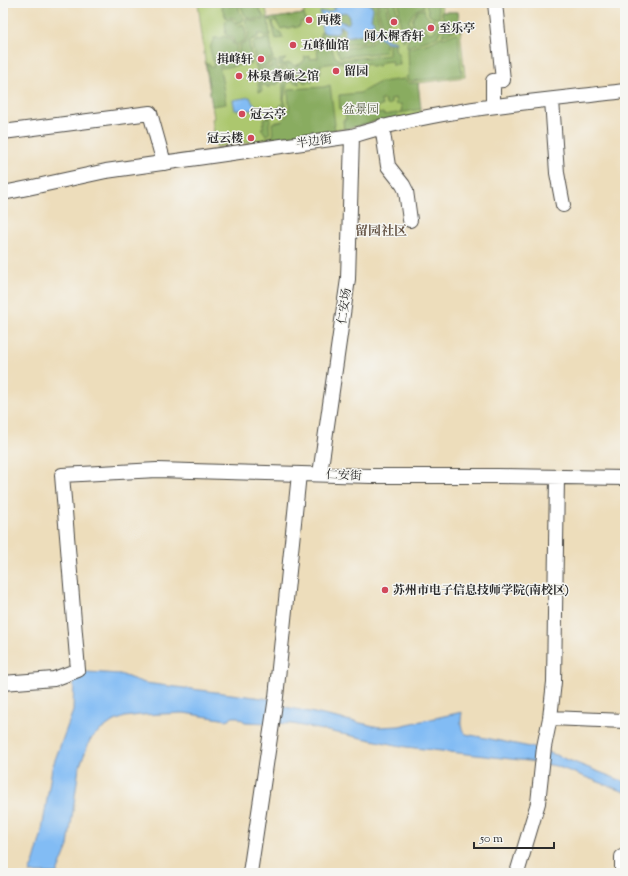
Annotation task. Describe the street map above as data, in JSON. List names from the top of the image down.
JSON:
{
  "streets": {
    "street": ["半边街", "仁安场", "仁安街"]
  },
  "crossings": [
    ["半边街", "仁安场"],
    ["仁安场", "仁安街"]
  ],
  "districts": ["留园社区"],
  "parks": ["盆景园"],
  "places": [
    "西楼",
    "闻木樨香轩",
    "至乐亭",
    "五峰仙馆",
    "揖峰轩",
    "留园",
    "林泉耆硕之馆",
    "冠云亭",
    "冠云楼",
    "苏州市电子信息技师学院(南校区)"
  ],
  "scale_bar": "50 m"
}
